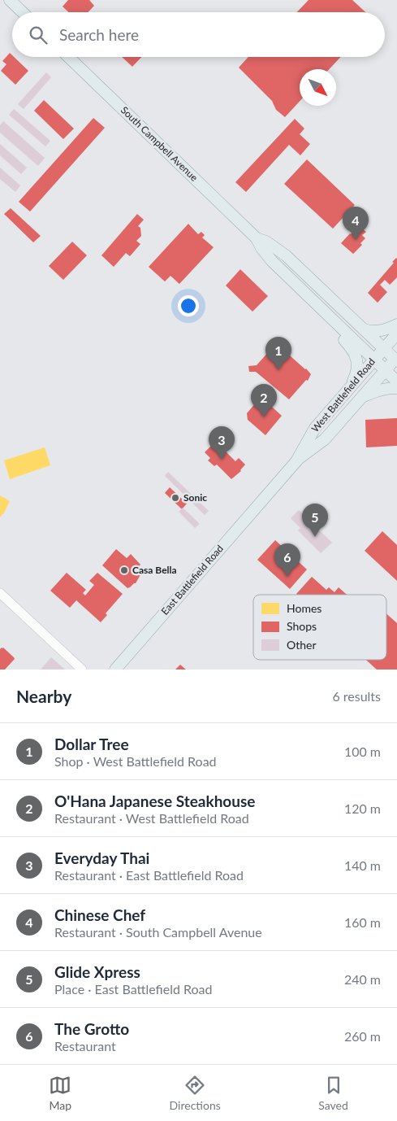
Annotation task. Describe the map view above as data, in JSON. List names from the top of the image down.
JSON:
{
  "streets": {
    "main road": ["South Campbell Avenue", "West Battlefield Road", "East Battlefield Road"]
  },
  "crossings": [
    ["South Campbell Avenue", "West Battlefield Road"],
    ["West Battlefield Road", "East Battlefield Road"]
  ],
  "places": ["Sonic", "Casa Bella"],
  "legend": ["Homes", "Shops", "Other"],
  "north": "bottom right",
  "page": {
    "search": "Search here",
    "pins": [
      "4",
      "1",
      "2",
      "3",
      "5",
      "6"
    ],
    "heading": ["Nearby", "6 results"],
    "list": [
      {
        "mark": "1",
        "name": "Dollar Tree",
        "note": "Shop · West Battlefield Road",
        "value": "100 m"
      },
      {
        "mark": "2",
        "name": "O'Hana Japanese Steakhouse",
        "note": "Restaurant · West Battlefield Road",
        "value": "120 m"
      },
      {
        "mark": "3",
        "name": "Everyday Thai",
        "note": "Restaurant · East Battlefield Road",
        "value": "140 m"
      },
      {
        "mark": "4",
        "name": "Chinese Chef",
        "note": "Restaurant · South Campbell Avenue",
        "value": "160 m"
      },
      {
        "mark": "5",
        "name": "Glide Xpress",
        "note": "Place · East Battlefield Road",
        "value": "240 m"
      },
      {
        "mark": "6",
        "name": "The Grotto",
        "note": "Restaurant",
        "value": "260 m"
      }
    ],
    "nav": ["Map", "Directions", "Saved"]
  }
}
